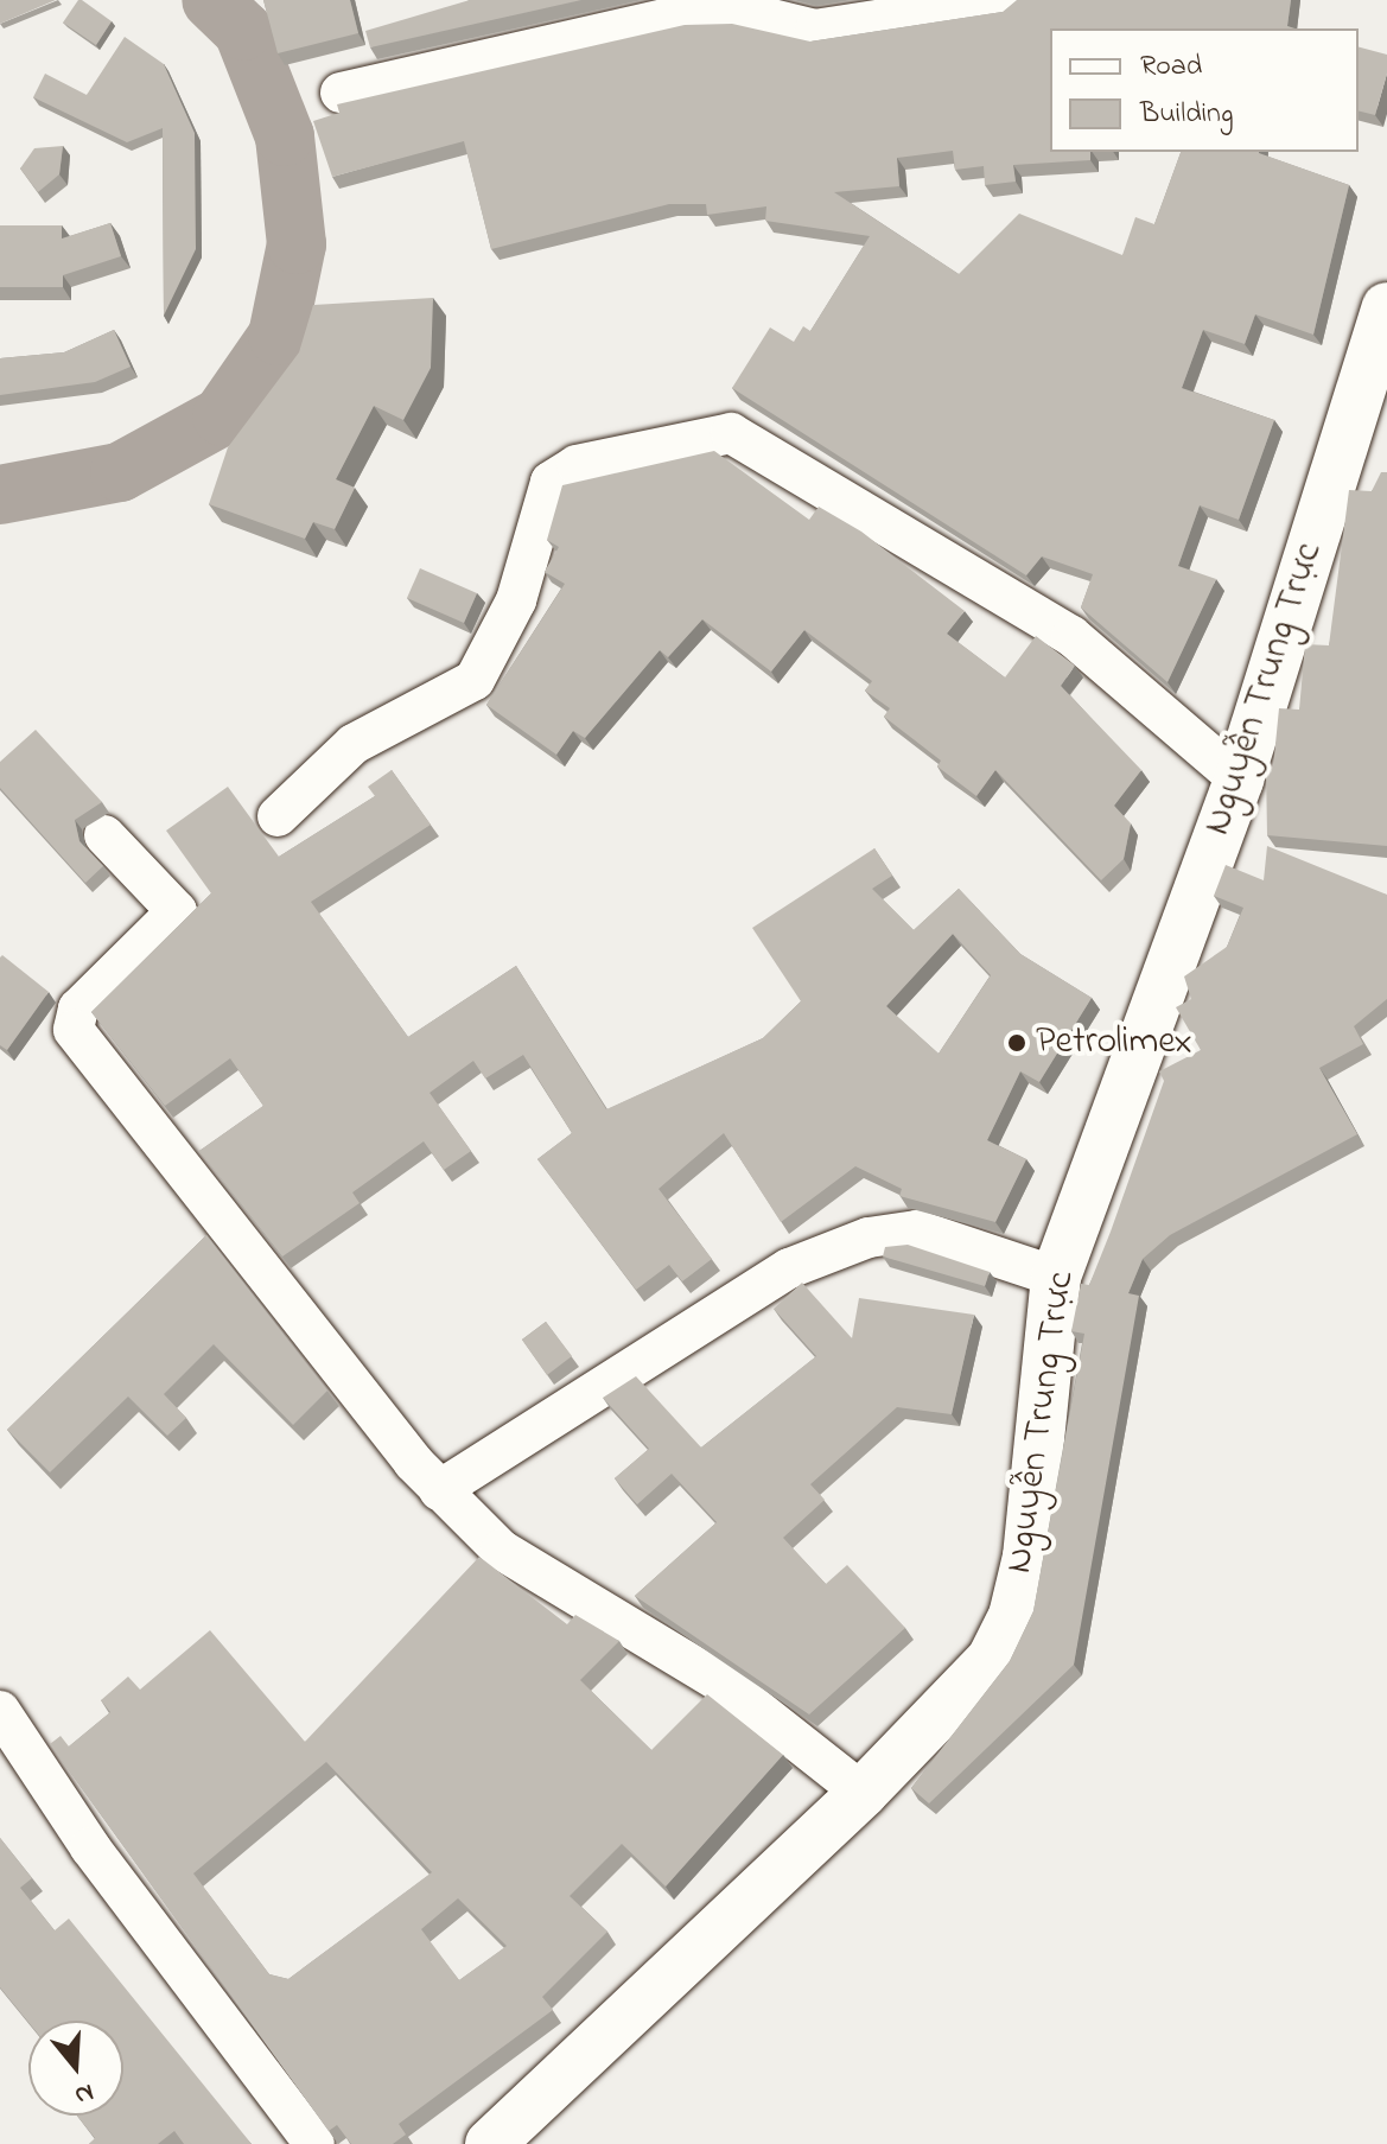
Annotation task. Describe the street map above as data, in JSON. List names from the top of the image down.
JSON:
{
  "streets": {
    "main road": ["Nguyễn Trung Trực"]
  },
  "places": ["Petrolimex"],
  "legend": ["Road", "Building"],
  "north": "bottom"
}
